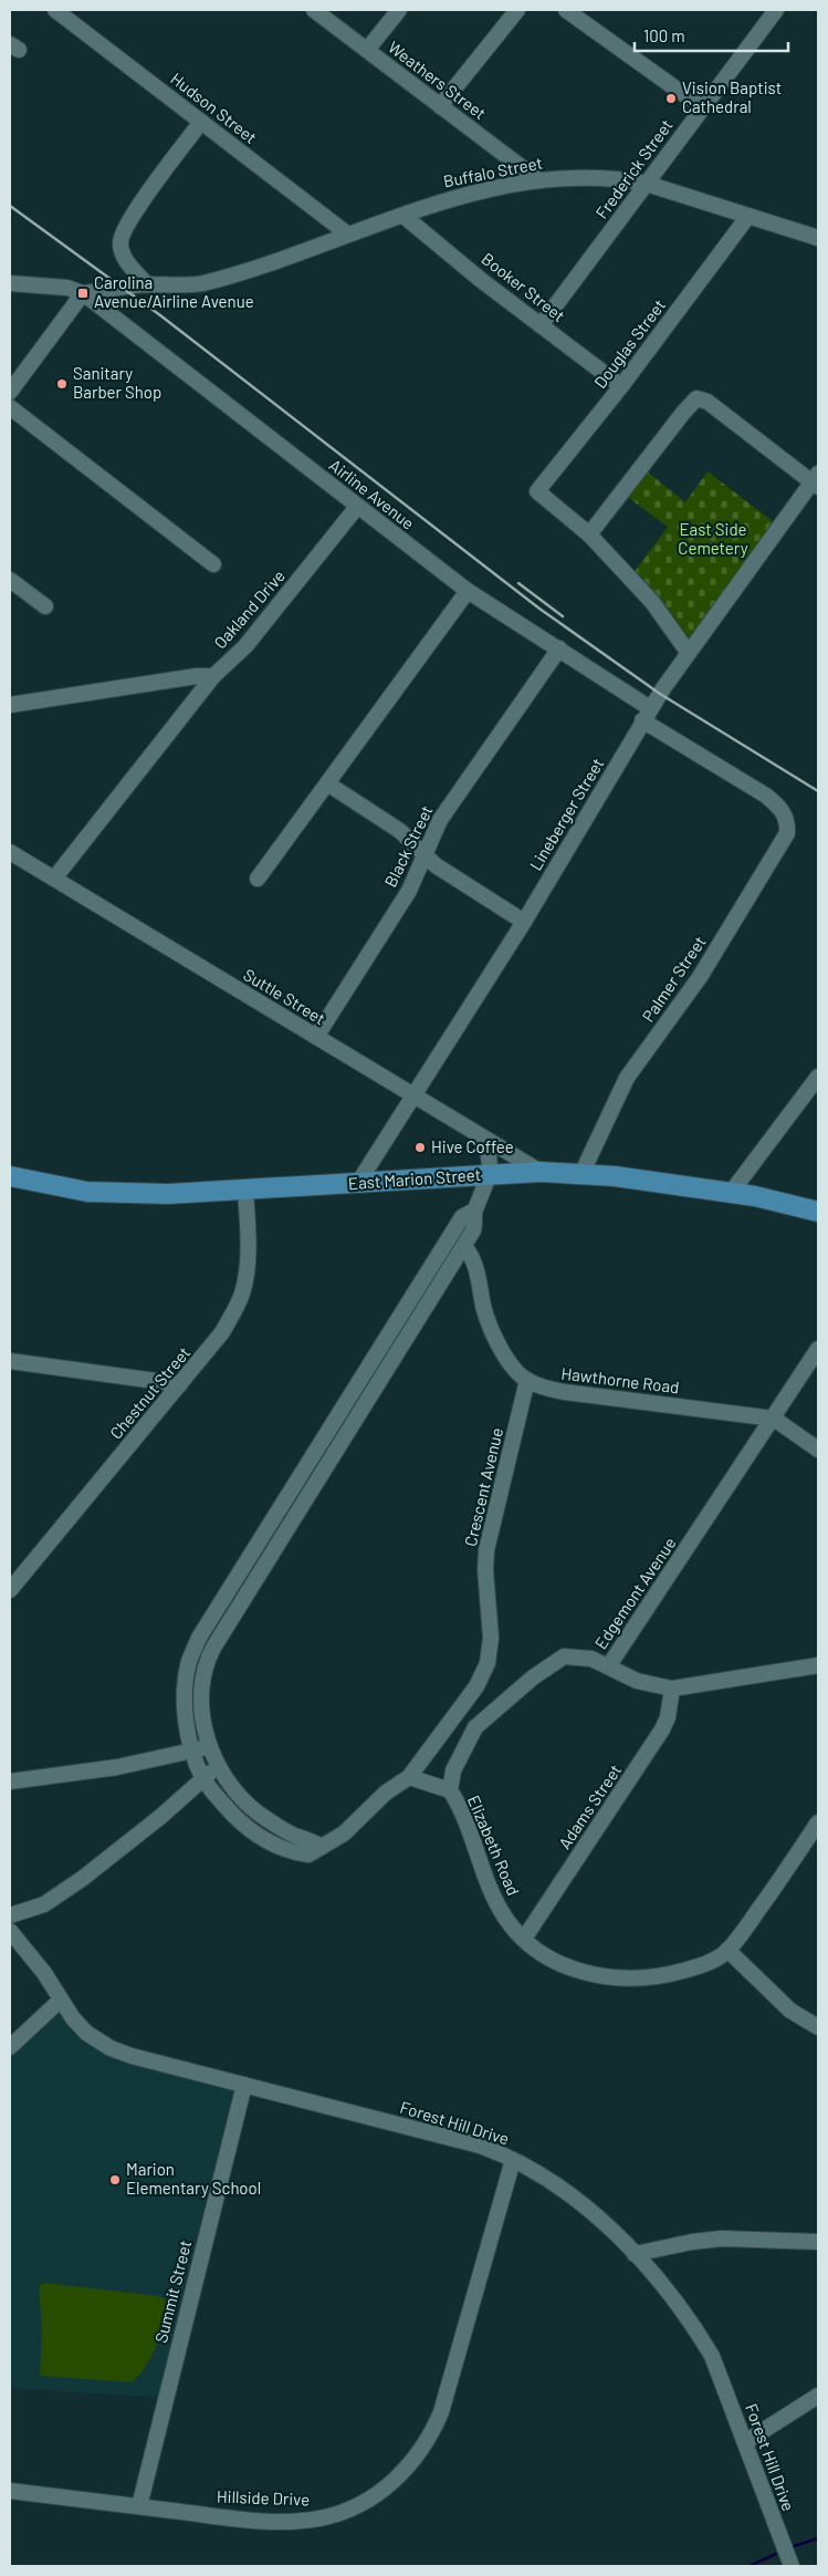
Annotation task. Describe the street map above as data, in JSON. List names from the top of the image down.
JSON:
{
  "streets": {
    "main road": ["East Marion Street"],
    "street": [
      "Weathers Street",
      "Hudson Street",
      "Frederick Street",
      "Buffalo Street",
      "Booker Street",
      "Douglas Street",
      "Airline Avenue",
      "Oakland Drive",
      "Lineberger Street",
      "Black Street",
      "Palmer Street",
      "Suttle Street",
      "Hawthorne Road",
      "Chestnut Street",
      "Crescent Avenue",
      "Edgemont Avenue",
      "Adams Street",
      "Elizabeth Road",
      "Forest Hill Drive",
      "Summit Street",
      "Hillside Drive"
    ]
  },
  "crossings": [
    ["Weathers Street", "Buffalo Street"],
    ["Hudson Street", "Buffalo Street"],
    ["Frederick Street", "Buffalo Street"],
    ["Frederick Street", "Booker Street"],
    ["Buffalo Street", "Booker Street"],
    ["Buffalo Street", "Douglas Street"],
    ["Buffalo Street", "Airline Avenue"],
    ["Booker Street", "Douglas Street"],
    ["Airline Avenue", "Oakland Drive"],
    ["Airline Avenue", "Lineberger Street"],
    ["Airline Avenue", "Black Street"],
    ["Airline Avenue", "Palmer Street"],
    ["Oakland Drive", "Suttle Street"],
    ["Lineberger Street", "Suttle Street"],
    ["Lineberger Street", "East Marion Street"],
    ["Black Street", "Suttle Street"],
    ["Palmer Street", "East Marion Street"],
    ["Suttle Street", "East Marion Street"],
    ["East Marion Street", "Chestnut Street"],
    ["Hawthorne Road", "Crescent Avenue"],
    ["Hawthorne Road", "Edgemont Avenue"],
    ["Crescent Avenue", "Elizabeth Road"],
    ["Edgemont Avenue", "Elizabeth Road"],
    ["Adams Street", "Elizabeth Road"],
    ["Forest Hill Drive", "Summit Street"],
    ["Forest Hill Drive", "Hillside Drive"],
    ["Summit Street", "Hillside Drive"]
  ],
  "parks": ["East Side Cemetery"],
  "places": {
    "other": [
      "Vision Baptist Cathedral",
      "Sanitary Barber Shop",
      "Hive Coffee",
      "Marion Elementary School"
    ],
    "transit": ["Carolina Avenue/Airline Avenue"]
  },
  "scale_bar": "100 m"
}
